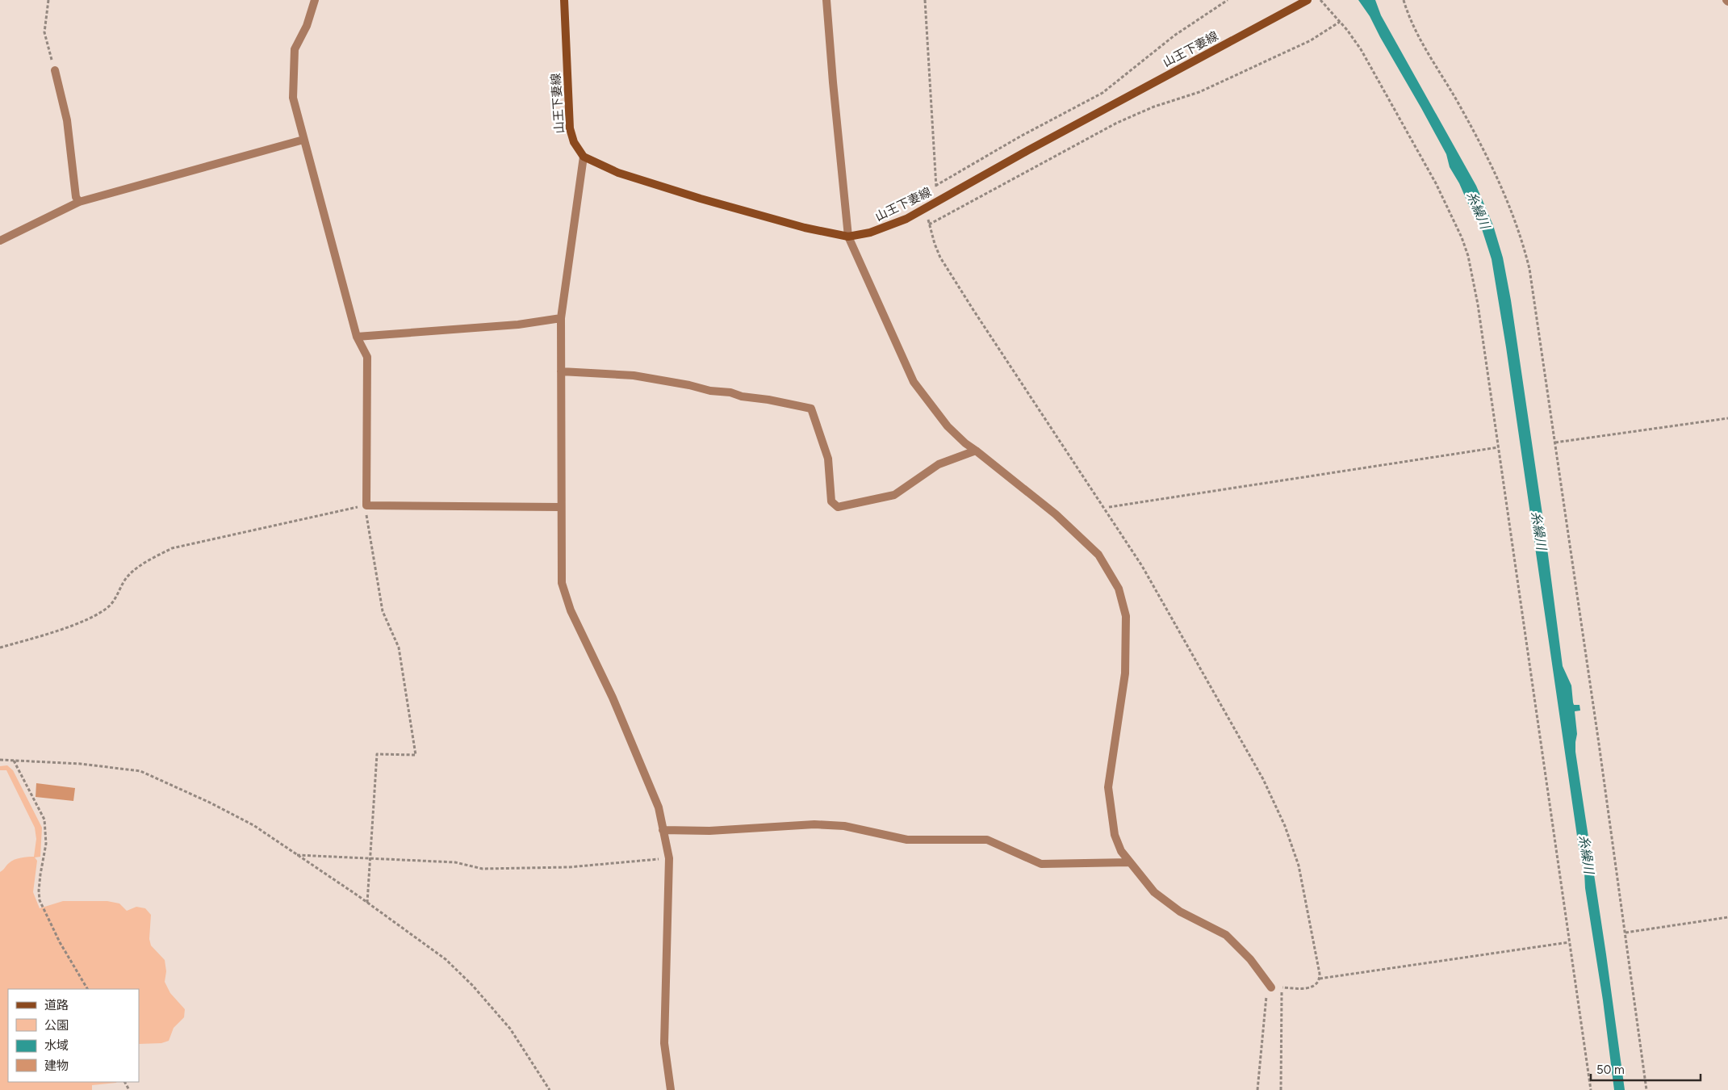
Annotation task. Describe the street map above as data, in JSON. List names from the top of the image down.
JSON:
{
  "streets": {
    "main road": ["山王下妻線"]
  },
  "water": ["糸繰川"],
  "legend": [
    "道路",
    "公園",
    "水域",
    "建物"
  ],
  "scale_bar": "50 m"
}
